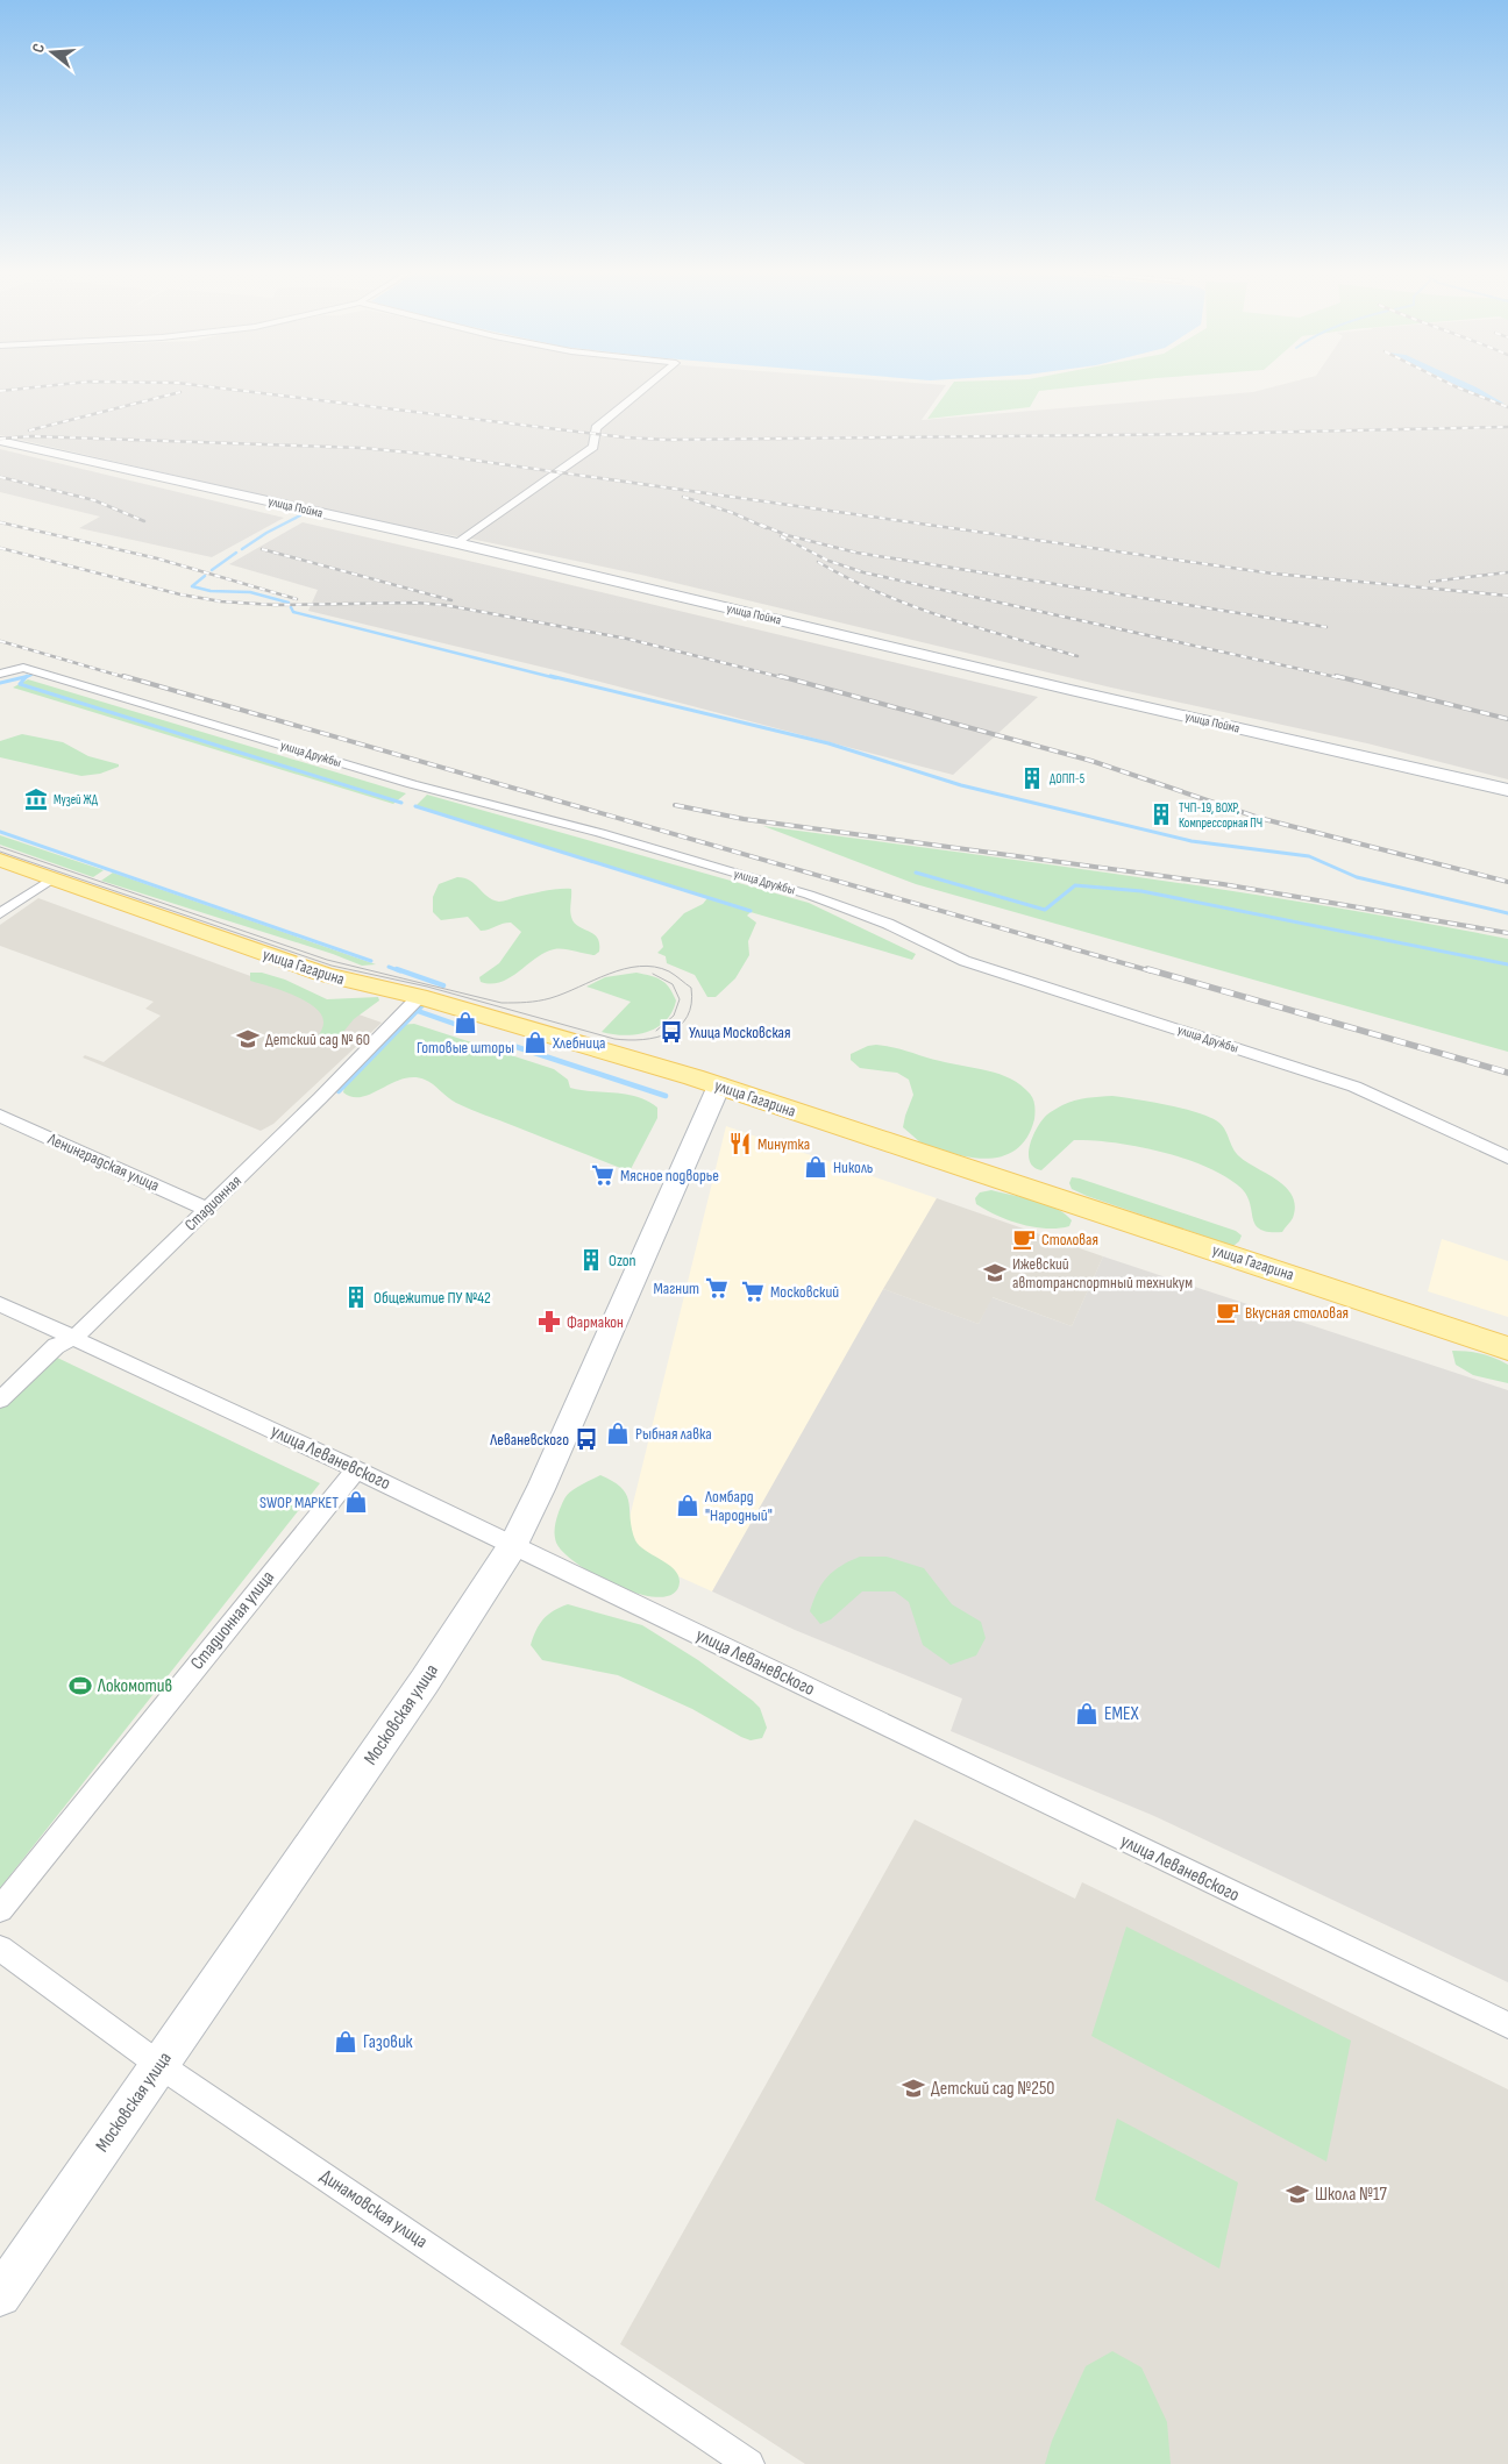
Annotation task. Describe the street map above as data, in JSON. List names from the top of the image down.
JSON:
{
  "streets": {
    "main road": ["улица Пойма", "улица Гагарина", "Московская улица"],
    "street": [
      "улица Дружбы",
      "Ленинградская улица",
      "Стадионная",
      "улица Леваневского",
      "Стадионная улица",
      "Динамовская улица"
    ]
  },
  "crossings": [
    ["улица Гагарина", "Стадионная"],
    ["улица Гагарина", "Московская улица"],
    ["Ленинградская улица", "Стадионная"],
    ["Стадионная", "улица Леваневского"],
    ["улица Леваневского", "Стадионная улица"],
    ["улица Леваневского", "Московская улица"],
    ["Московская улица", "Динамовская улица"]
  ],
  "places": {
    "building": [
      "ДОПП-5",
      "ТЧП-19, ВОХР, Компрессорная ПЧ",
      "Ozon",
      "Общежитие ПУ №42"
    ],
    "museum": ["Музей ЖД"],
    "shop": [
      "Готовые шторы",
      "Хлебница",
      "Николь",
      "Рыбная лавка",
      "SWOP МАРКЕТ",
      "Ломбард \"Народный\"",
      "EMEX",
      "Газовик"
    ],
    "bus stop": ["Улица Московская", "Леваневского"],
    "school or university": [
      "Детский сад № 60",
      "Ижевский автотранспортный техникум",
      "Детский сад №250",
      "Школа №17"
    ],
    "restaurant": ["Минутка"],
    "supermarket": ["Мясное подворье", "Магнит", "Московский"],
    "cafe": ["Столовая", "Вкусная столовая"],
    "pharmacy": ["Фармакон"],
    "sports": ["Локомотив"]
  },
  "north": "left"
}
